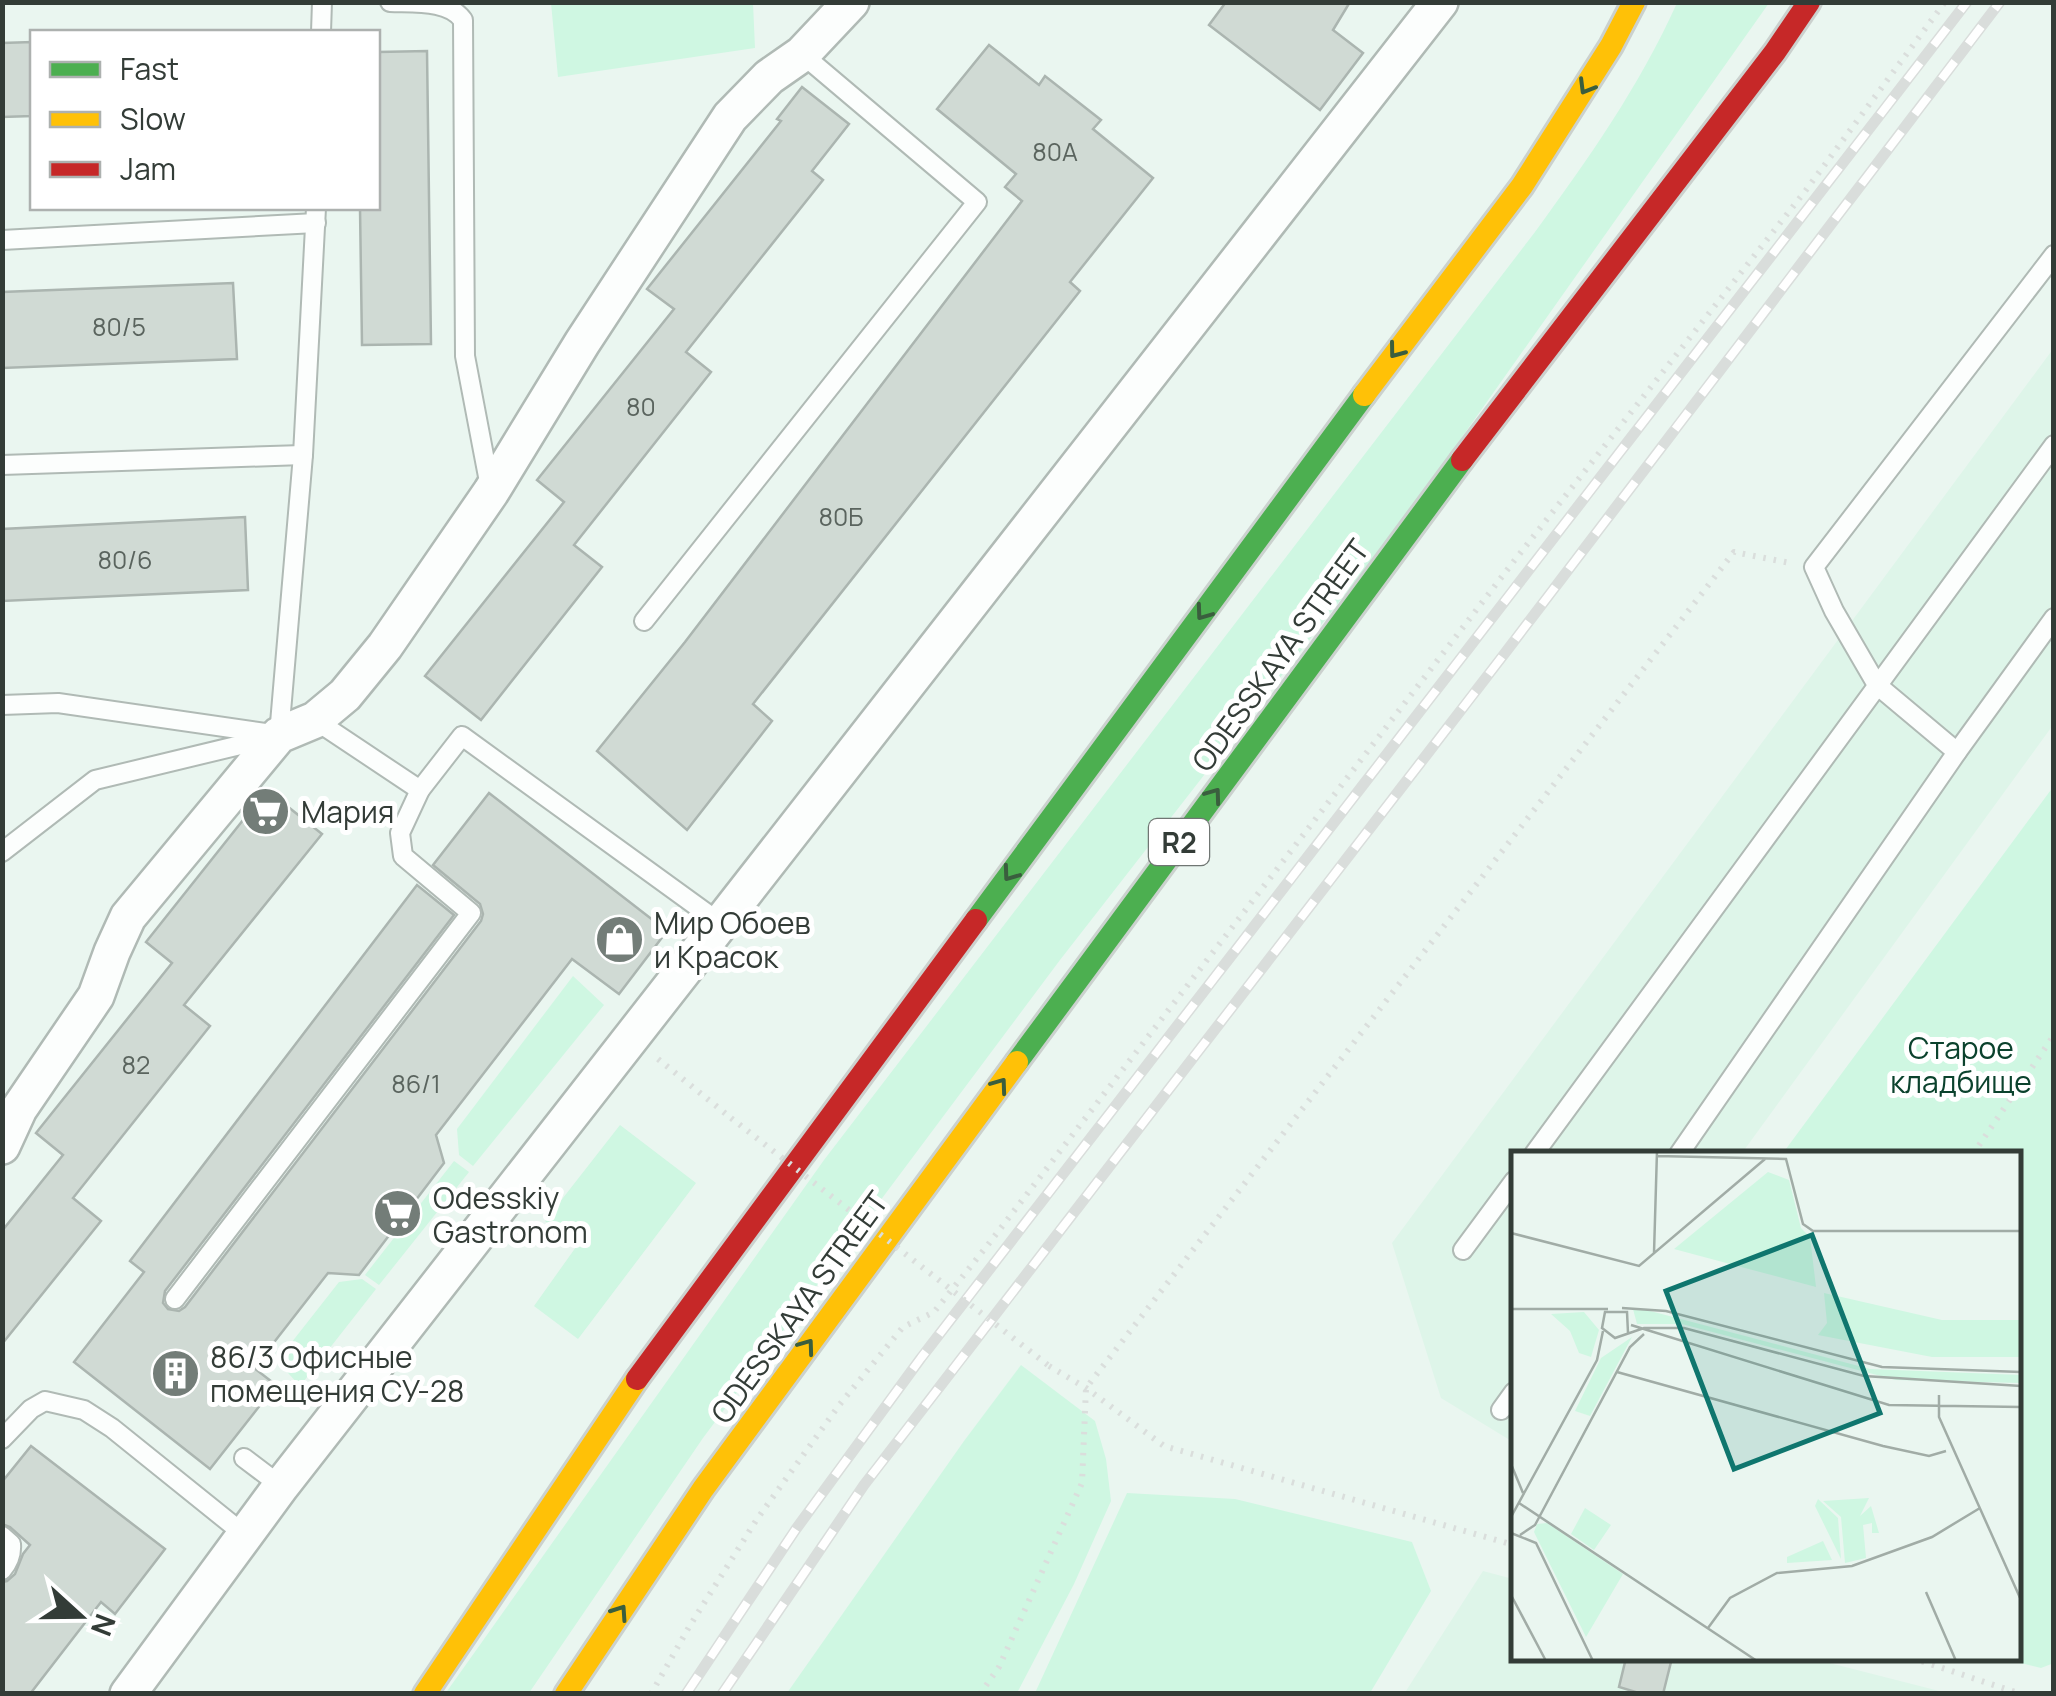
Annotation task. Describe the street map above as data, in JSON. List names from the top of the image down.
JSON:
{
  "streets": {
    "main road": ["ODESSKAYA STREET", "R2"]
  },
  "parks": ["Старое кладбище"],
  "places": {
    "supermarket": ["Мария", "Odesskiy Gastronom"],
    "shop": ["Мир Обоев и Красок"],
    "building": ["86/3 Офисные помещения СУ-28"]
  },
  "house_numbers": [
    "80А",
    "80/5",
    "80",
    "80Б",
    "80/6",
    "82",
    "86/1"
  ],
  "legend": ["Fast", "Slow", "Jam"],
  "north": "right"
}
